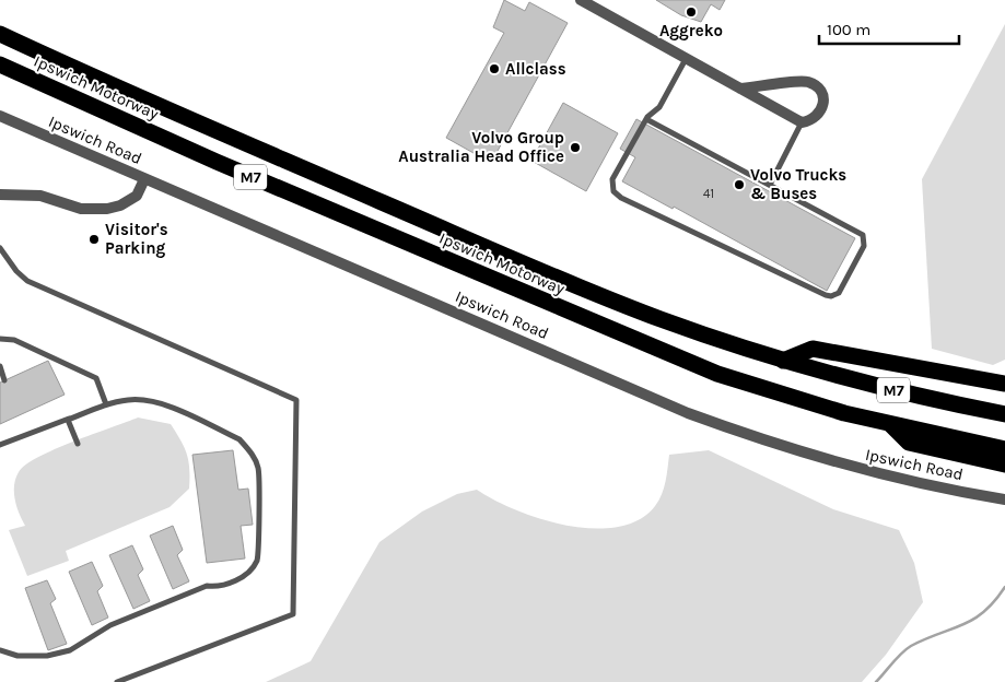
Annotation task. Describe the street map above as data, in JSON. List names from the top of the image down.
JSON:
{
  "streets": {
    "highway": ["Ipswich Motorway", "M7"],
    "street": ["Ipswich Road"]
  },
  "places": [
    "Aggreko",
    "Allclass",
    "Volvo Group Australia Head Office",
    "Volvo Trucks & Buses",
    "Visitor's Parking"
  ],
  "house_numbers": ["41"],
  "scale_bar": "100 m"
}
